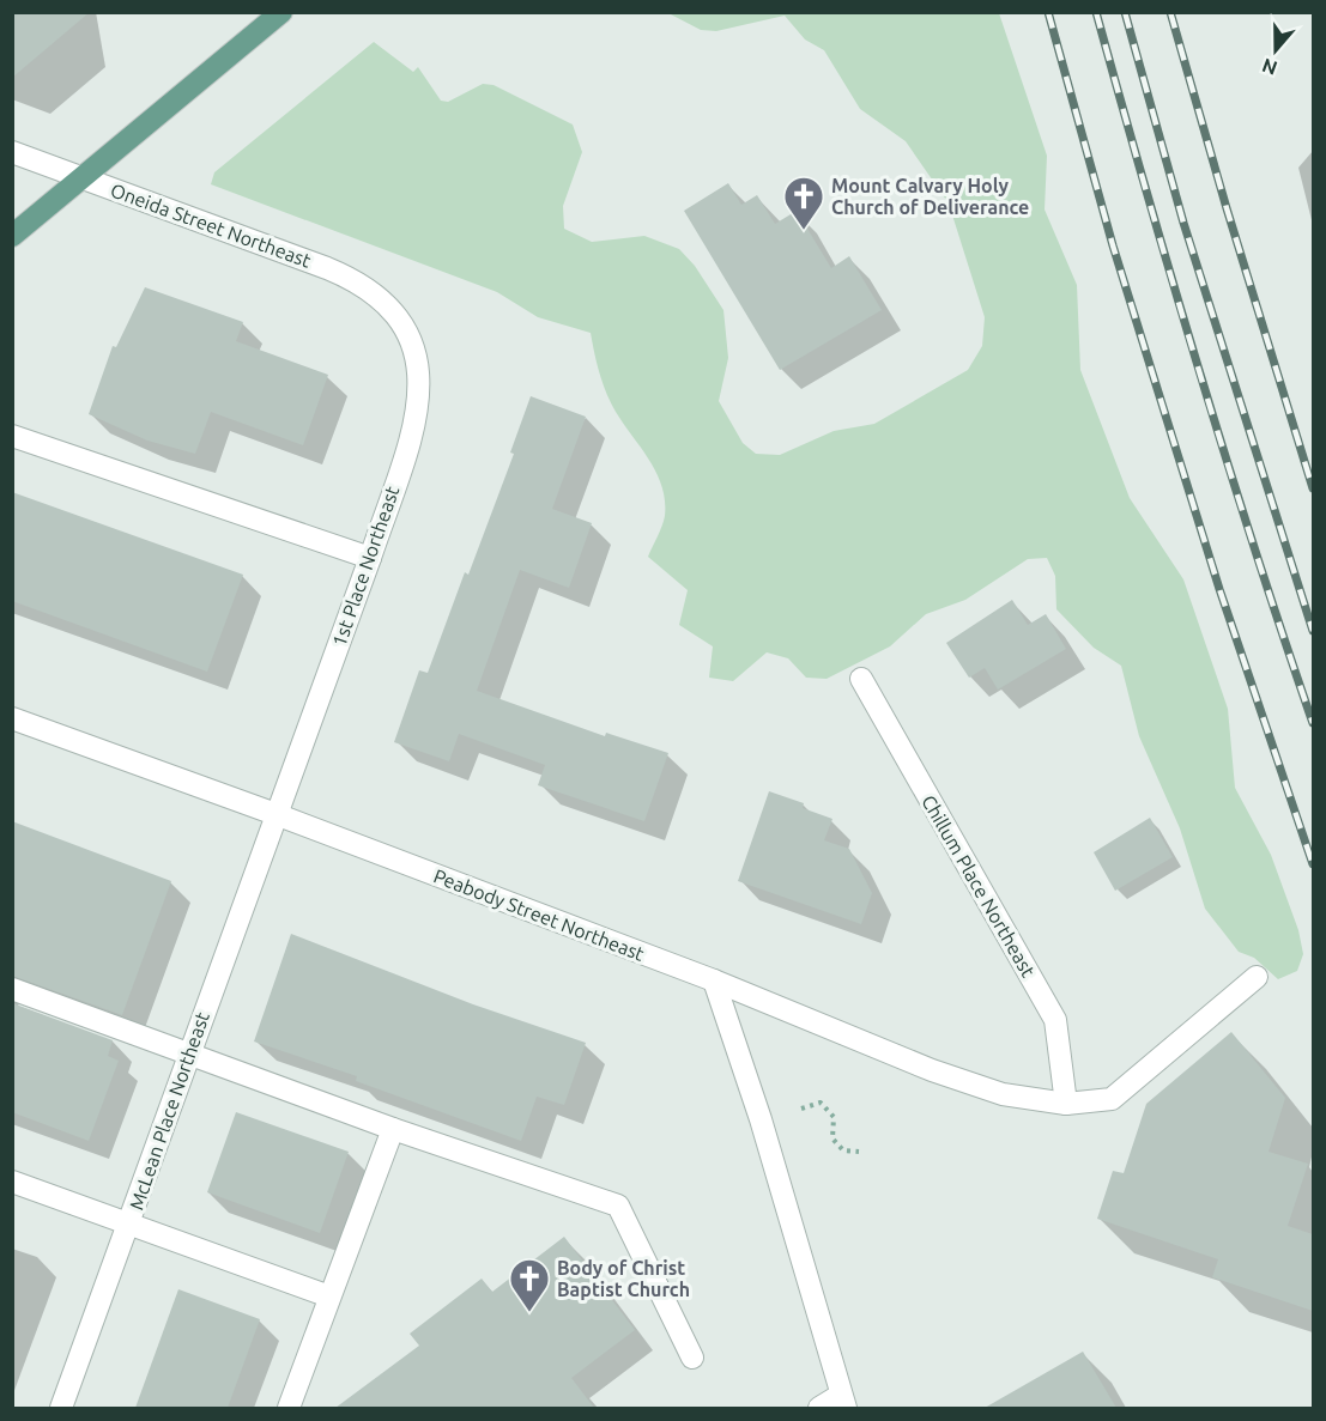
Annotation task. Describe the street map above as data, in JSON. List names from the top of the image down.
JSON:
{
  "streets": {
    "street": [
      "Oneida Street Northeast",
      "1st Place Northeast",
      "Chillum Place Northeast",
      "Peabody Street Northeast",
      "McLean Place Northeast"
    ]
  },
  "crossings": [
    ["Oneida Street Northeast", "1st Place Northeast"],
    ["1st Place Northeast", "Peabody Street Northeast"],
    ["1st Place Northeast", "McLean Place Northeast"],
    ["Chillum Place Northeast", "Peabody Street Northeast"],
    ["Peabody Street Northeast", "McLean Place Northeast"]
  ],
  "places": {
    "church": ["Mount Calvary Holy Church of Deliverance", "Body of Christ Baptist Church"]
  },
  "north": "bottom"
}
